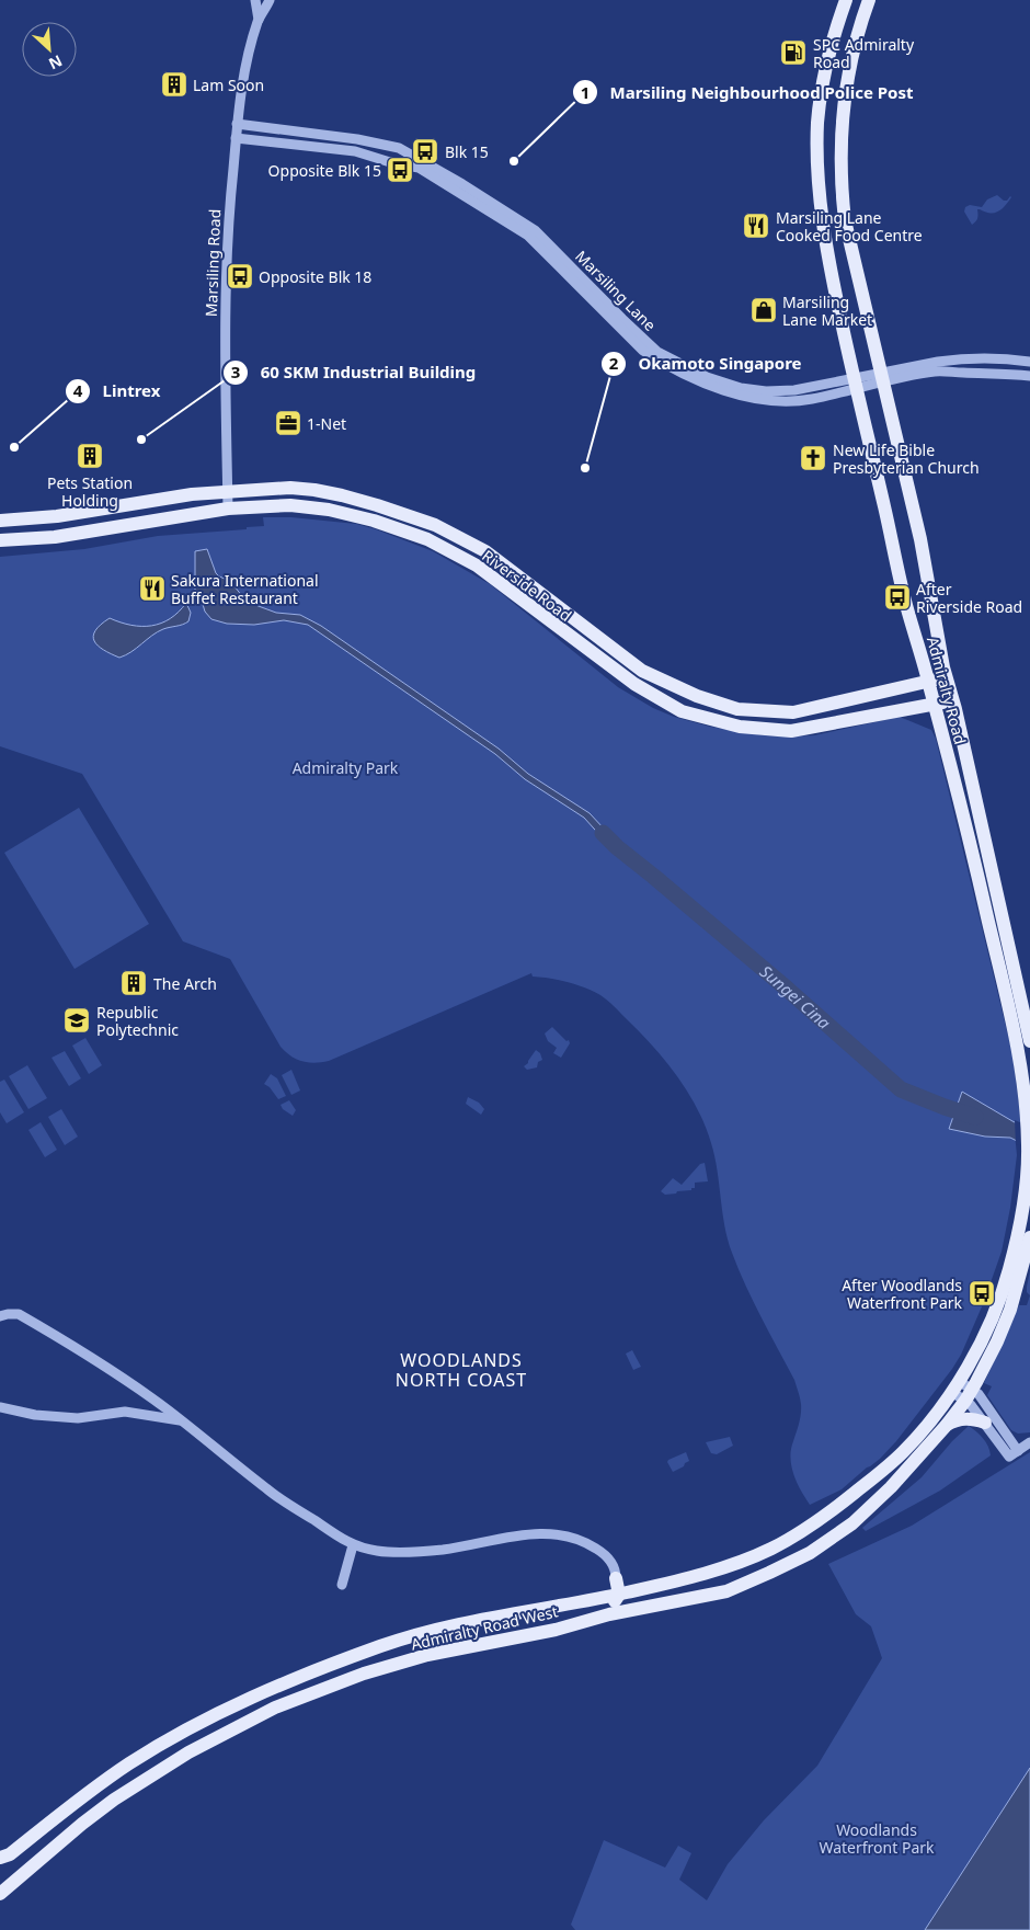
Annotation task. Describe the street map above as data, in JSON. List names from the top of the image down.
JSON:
{
  "streets": {
    "main road": ["Riverside Road", "Admiralty Road", "Admiralty Road West"],
    "street": ["Marsiling Road", "Marsiling Lane"]
  },
  "crossings": [
    ["Marsiling Road", "Marsiling Lane"],
    ["Marsiling Road", "Riverside Road"],
    ["Marsiling Lane", "Admiralty Road"],
    ["Riverside Road", "Admiralty Road"],
    ["Admiralty Road", "Admiralty Road West"]
  ],
  "districts": ["WOODLANDS NORTH COAST"],
  "water": ["Sungei Cina"],
  "parks": ["Admiralty Park", "Woodlands Waterfront Park"],
  "places": {
    "fuel station": ["SPC Admiralty Road"],
    "building": ["Lam Soon", "Pets Station Holding", "The Arch"],
    "bus stop": [
      "Blk 15",
      "Opposite Blk 15",
      "Opposite Blk 18",
      "After Riverside Road",
      "After Woodlands Waterfront Park"
    ],
    "other": [
      "Marsiling Neighbourhood Police Post",
      "60 SKM Industrial Building",
      "Lintrex",
      "Okamoto Singapore"
    ],
    "restaurant": ["Marsiling Lane Cooked Food Centre", "Sakura International Buffet Restaurant"],
    "shop": ["Marsiling Lane Market"],
    "office": ["1-Net"],
    "church": ["New Life Bible Presbyterian Church"],
    "school or university": ["Republic Polytechnic"]
  },
  "north": "bottom right"
}
